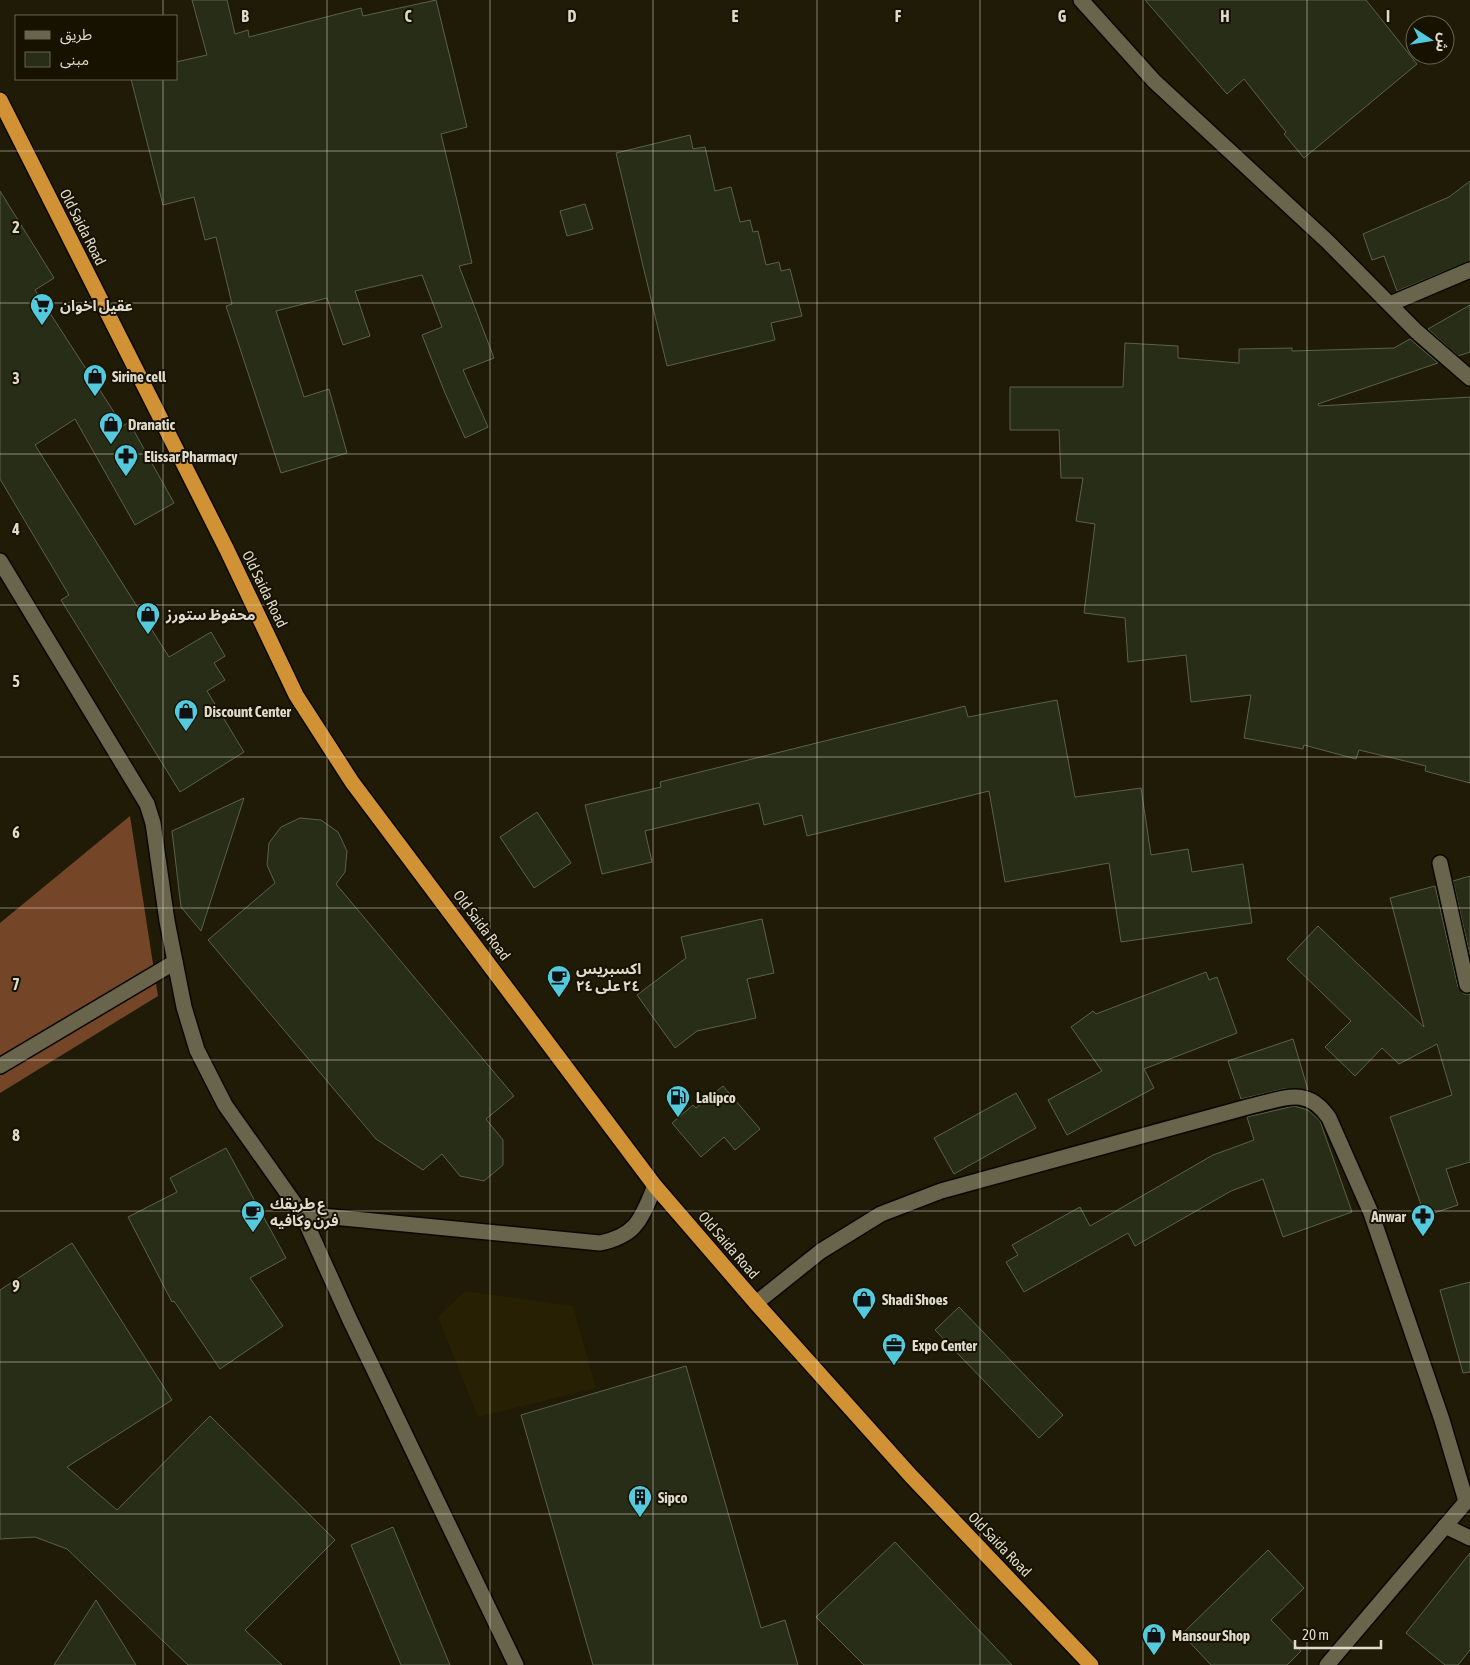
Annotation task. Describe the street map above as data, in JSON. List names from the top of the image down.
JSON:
{
  "streets": {
    "highway": ["Old Saida Road"]
  },
  "places": {
    "supermarket": ["عقيل اخوان"],
    "shop": [
      "Sirine cell",
      "Dranatic",
      "محفوظ ستورز",
      "Discount Center",
      "Shadi Shoes",
      "Mansour Shop"
    ],
    "pharmacy": ["Elissar Pharmacy", "Anwar"],
    "cafe": ["اكسبريس ٢٤ على ٢٤", "ع طريقك فرن وكافيه"],
    "fuel station": ["Lalipco"],
    "office": ["Expo Center"],
    "building": ["Sipco"]
  },
  "legend": ["طريق", "مبنى"],
  "scale_bar": "20 m",
  "north": "right",
  "grid": {
    "columns": [
      "B",
      "C",
      "D",
      "E",
      "F",
      "G",
      "H",
      "I"
    ],
    "rows": [
      "2",
      "3",
      "4",
      "5",
      "6",
      "7",
      "8",
      "9"
    ]
  }
}
